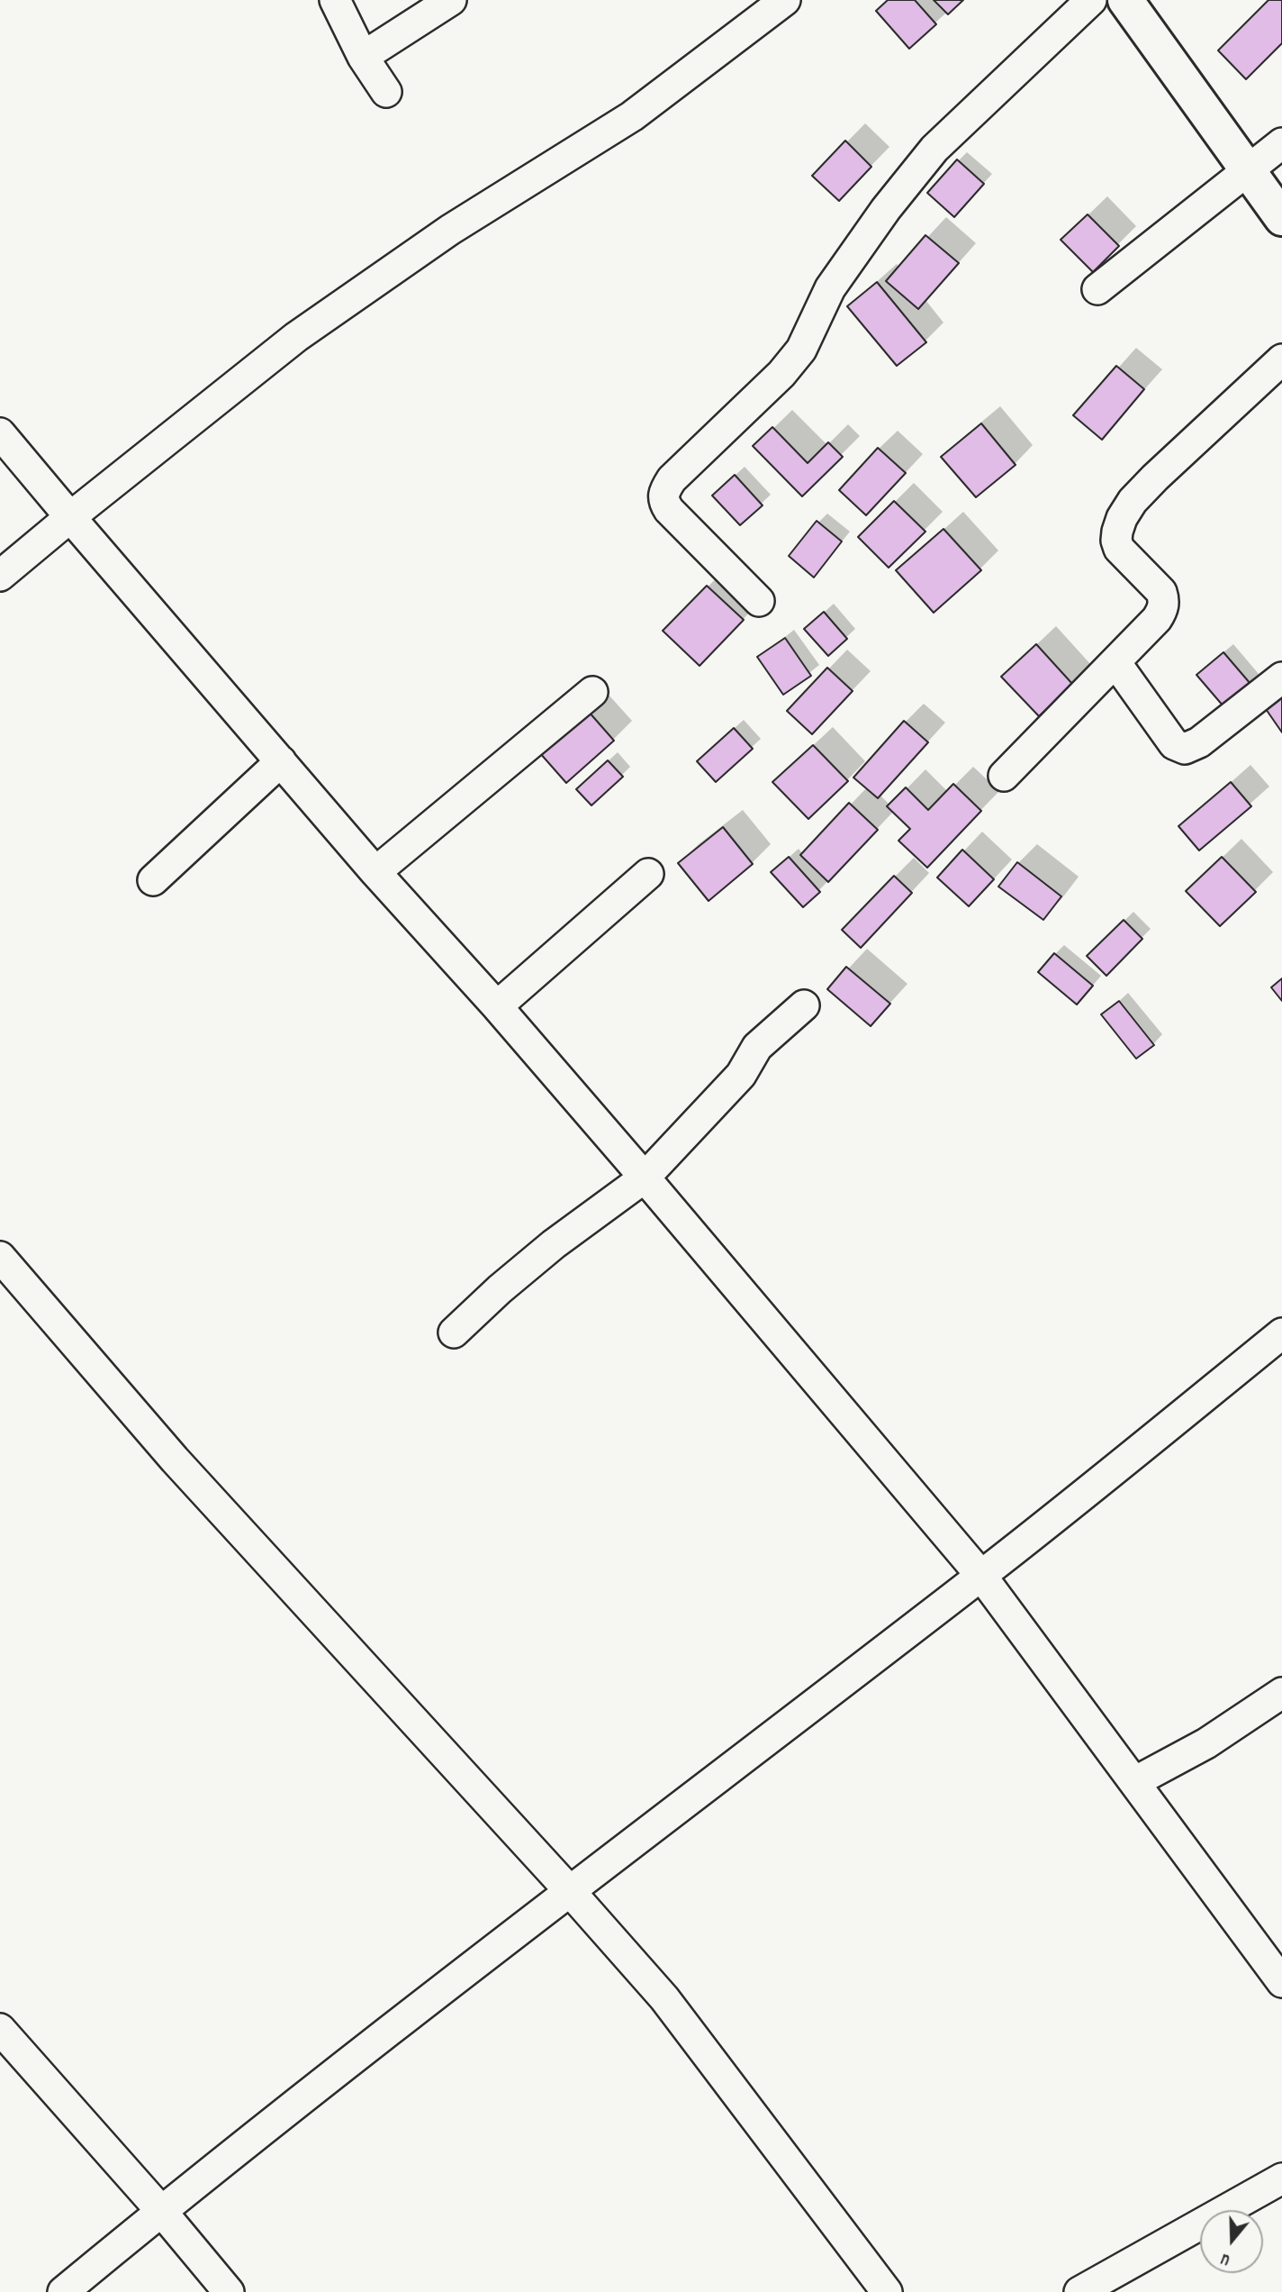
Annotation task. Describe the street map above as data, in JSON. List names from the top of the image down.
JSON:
{
  "north": "bottom"
}
